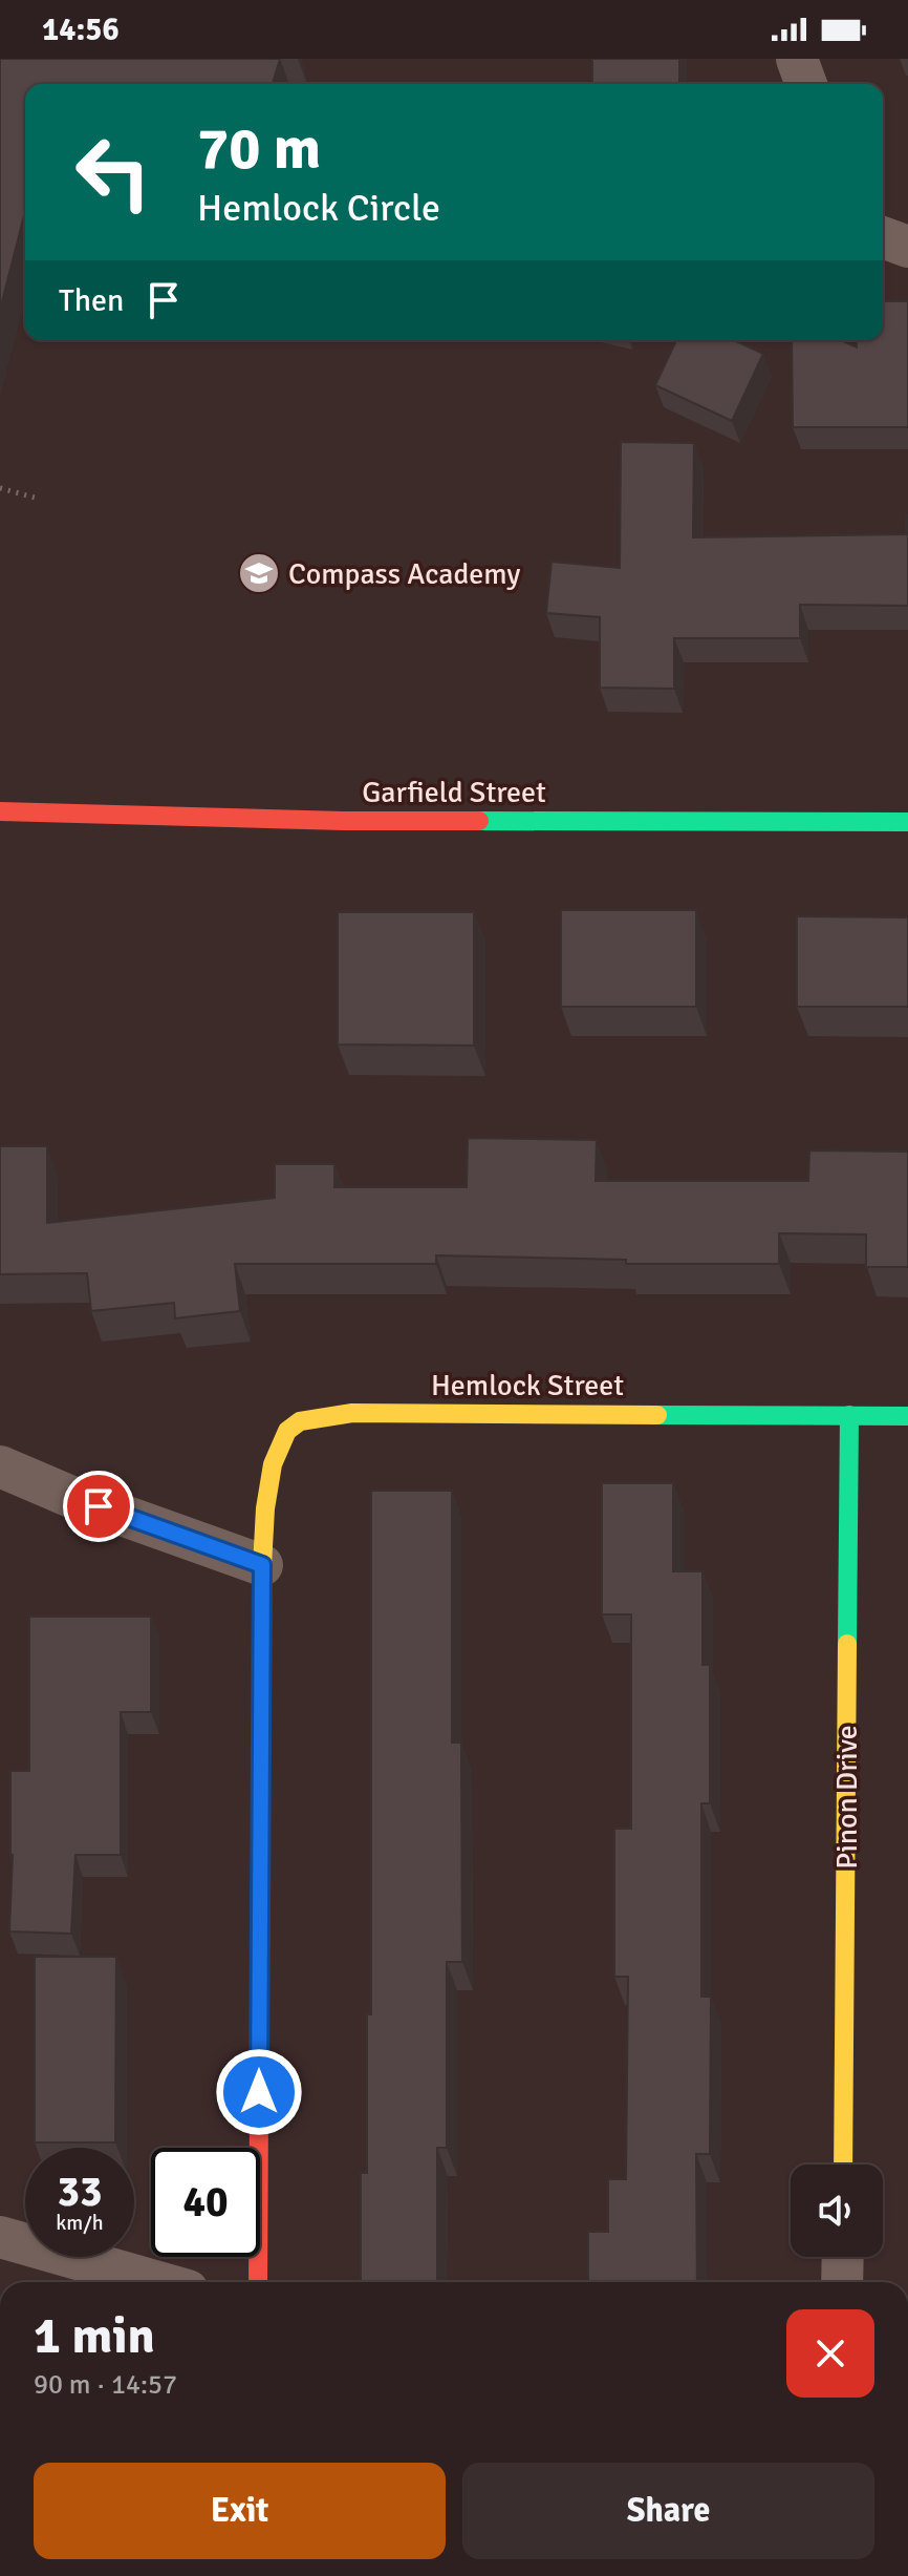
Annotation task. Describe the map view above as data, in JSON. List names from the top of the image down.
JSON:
{
  "streets": {
    "street": ["Garfield Street", "Hemlock Street", "Pinon Drive"]
  },
  "crossings": [
    ["Hemlock Street", "Pinon Drive"]
  ],
  "places": {
    "school or university": ["Compass Academy"]
  },
  "page": {
    "status": "14:56",
    "turn": ["70 m", "Hemlock Circle"],
    "then": "Then",
    "speed": "33 km/h",
    "limit": "40",
    "heading": ["1 min", "90 m · 14:57"],
    "buttons": ["Exit", "Share"]
  }
}
